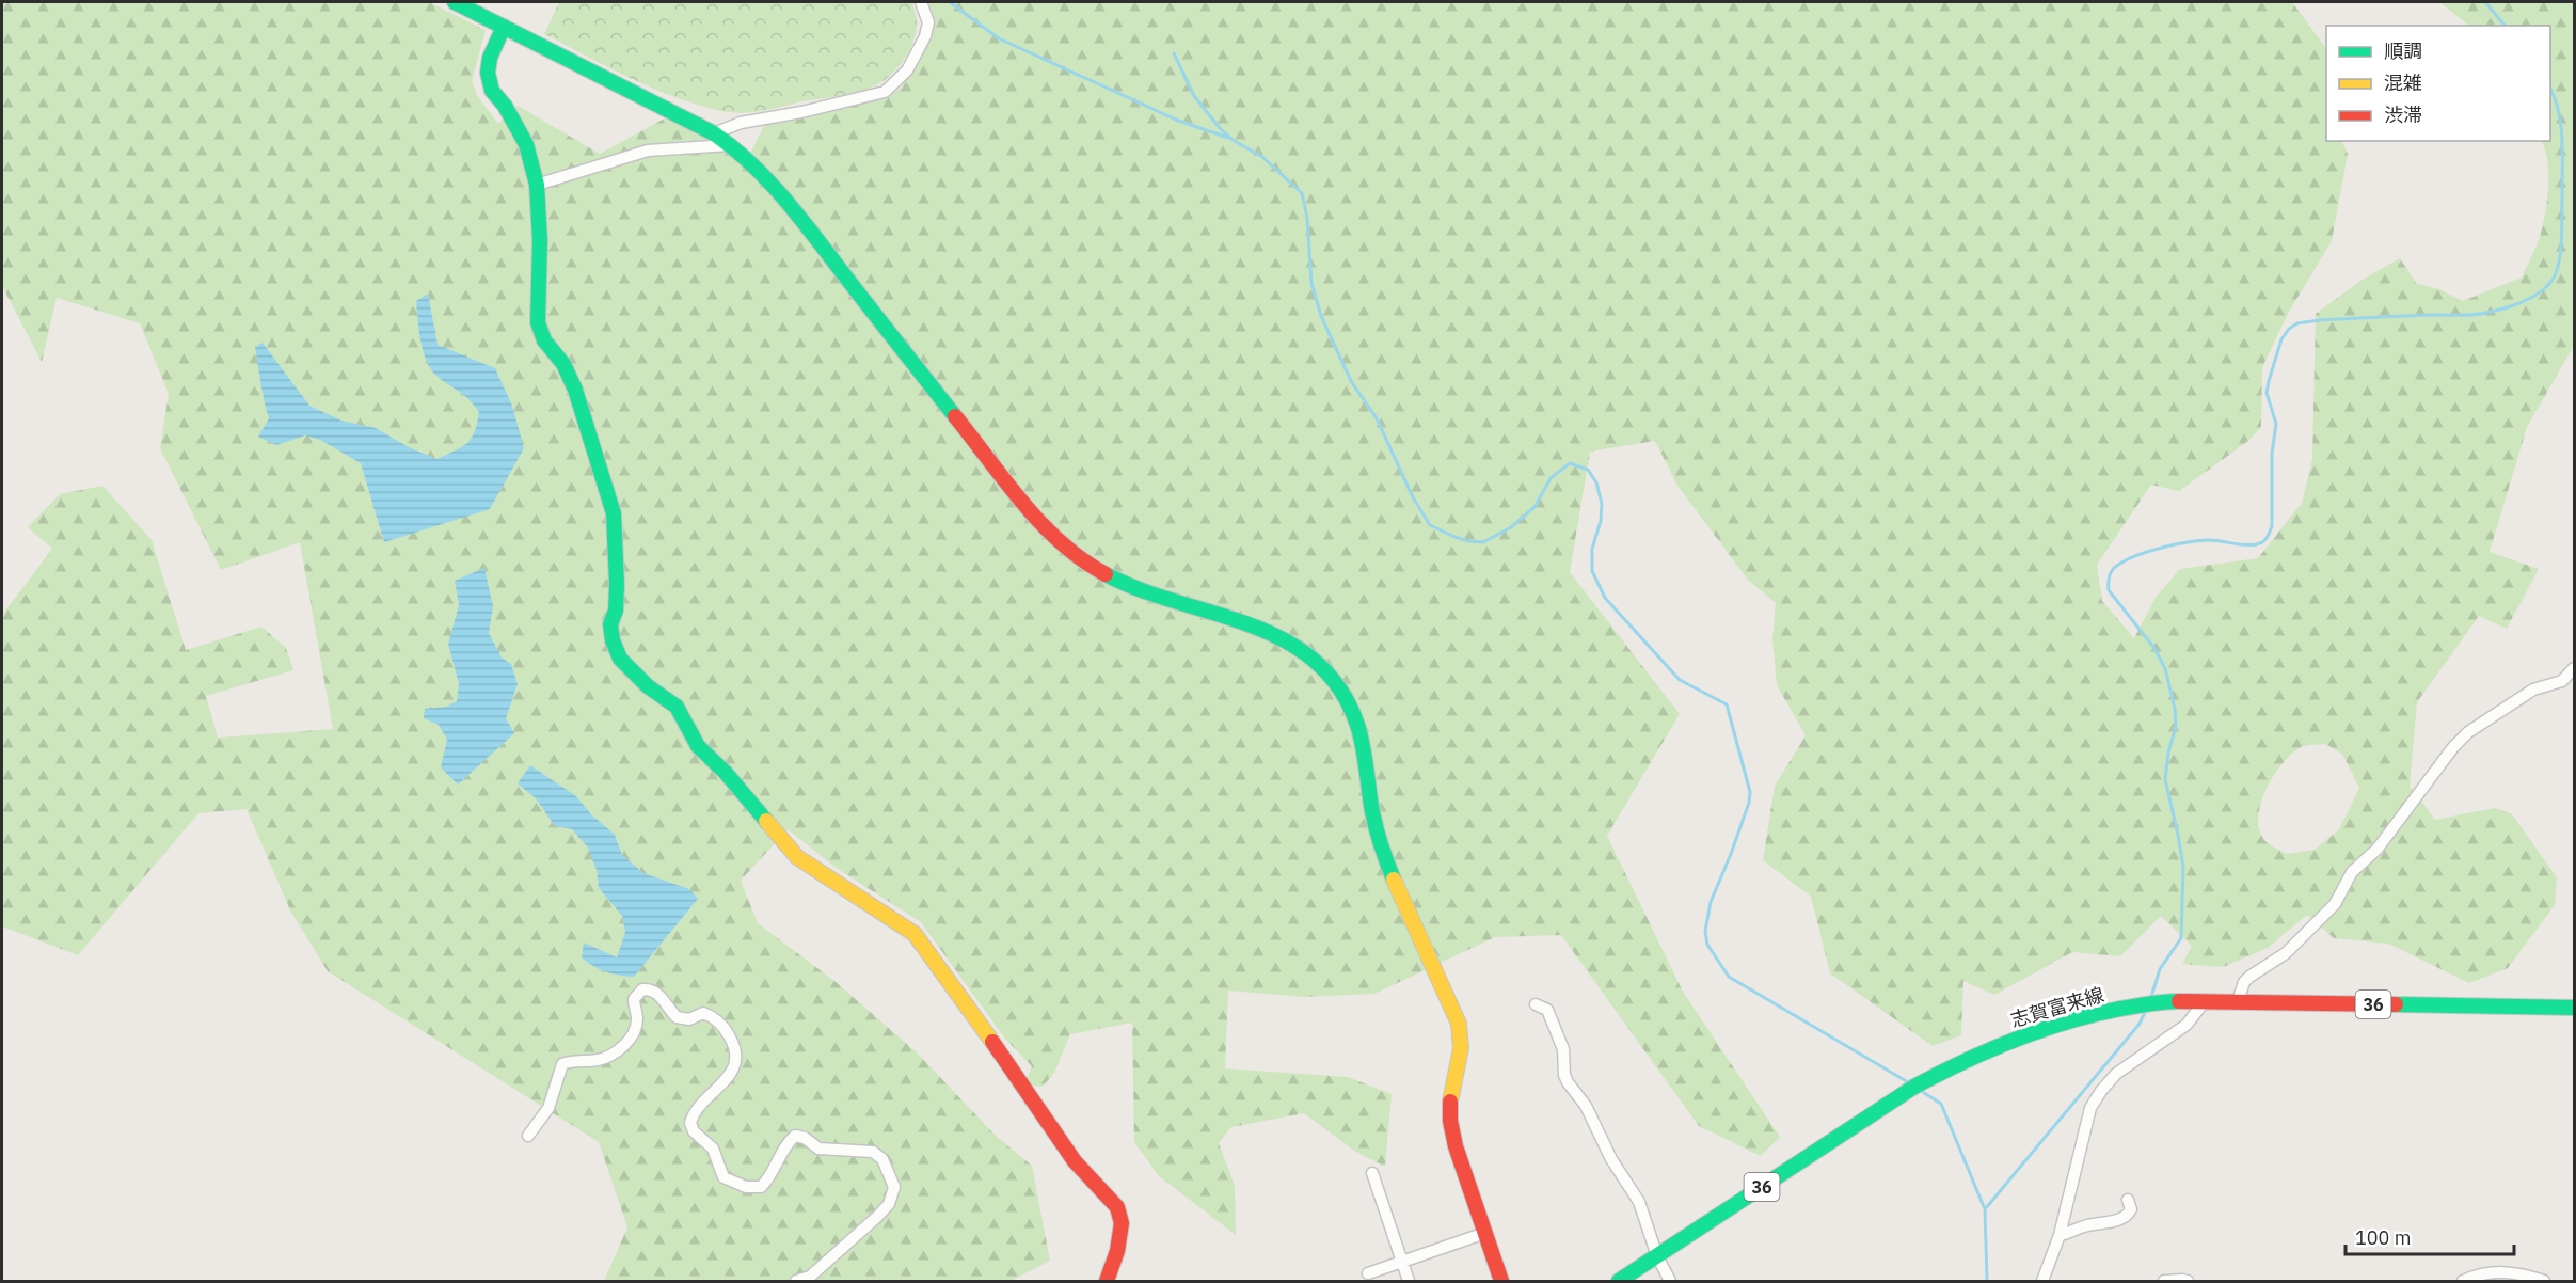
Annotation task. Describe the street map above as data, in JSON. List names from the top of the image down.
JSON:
{
  "streets": {
    "street": ["36", "志賀富来線"]
  },
  "legend": ["順調", "混雑", "渋滞"],
  "scale_bar": "100 m"
}
